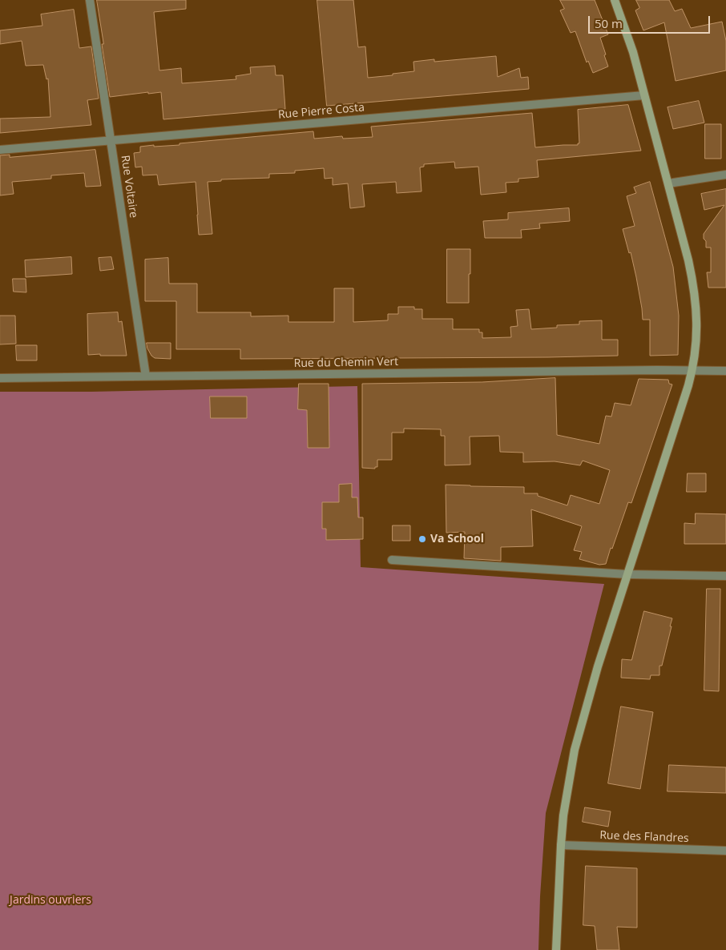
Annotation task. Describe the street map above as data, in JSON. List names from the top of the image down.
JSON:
{
  "streets": {
    "street": [
      "Rue Pierre Costa",
      "Rue Voltaire",
      "Rue du Chemin Vert",
      "Rue des Flandres"
    ]
  },
  "crossings": [
    ["Rue Pierre Costa", "Rue Voltaire"],
    ["Rue Voltaire", "Rue du Chemin Vert"]
  ],
  "parks": ["Jardins ouvriers"],
  "places": ["Va School"],
  "scale_bar": "50 m"
}
